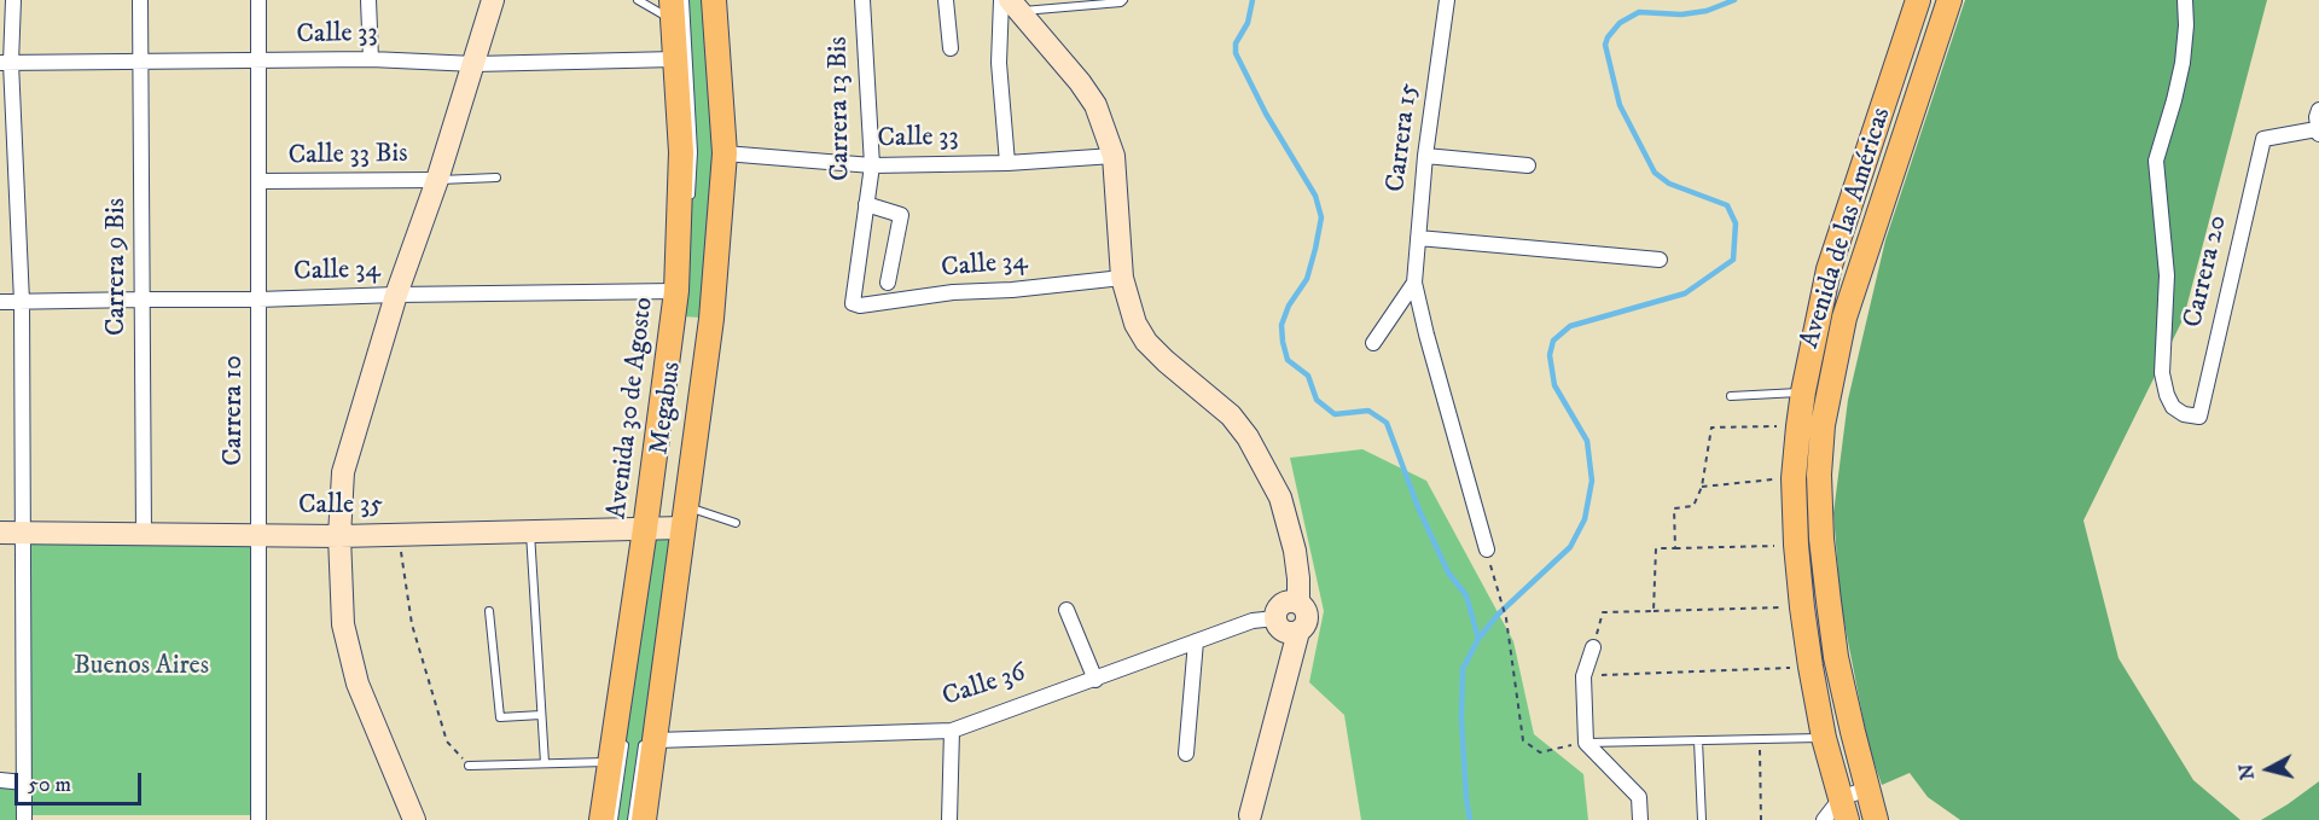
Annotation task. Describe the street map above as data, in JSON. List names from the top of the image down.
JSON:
{
  "streets": {
    "main road": ["Avenida de las Américas", "Avenida 30 de Agosto", "Calle 35"],
    "street": [
      "Calle 33",
      "Carrera 13 Bis",
      "Carrera 15",
      "Calle 33 Bis",
      "Calle 34",
      "Carrera 9 Bis",
      "Carrera 20",
      "Carrera 10",
      "Calle 36"
    ]
  },
  "crossings": [
    ["Calle 33", "Carrera 13 Bis"],
    ["Calle 33", "Carrera 9 Bis"],
    ["Calle 33", "Avenida 30 de Agosto"],
    ["Calle 33", "Carrera 10"],
    ["Carrera 13 Bis", "Calle 34"],
    ["Calle 33 Bis", "Carrera 10"],
    ["Calle 34", "Carrera 9 Bis"],
    ["Calle 34", "Avenida 30 de Agosto"],
    ["Calle 34", "Carrera 10"],
    ["Carrera 9 Bis", "Calle 35"],
    ["Avenida 30 de Agosto", "Calle 35"],
    ["Avenida 30 de Agosto", "Calle 36"],
    ["Carrera 10", "Calle 35"]
  ],
  "parks": ["Buenos Aires"],
  "scale_bar": "50 m",
  "north": "left"
}
